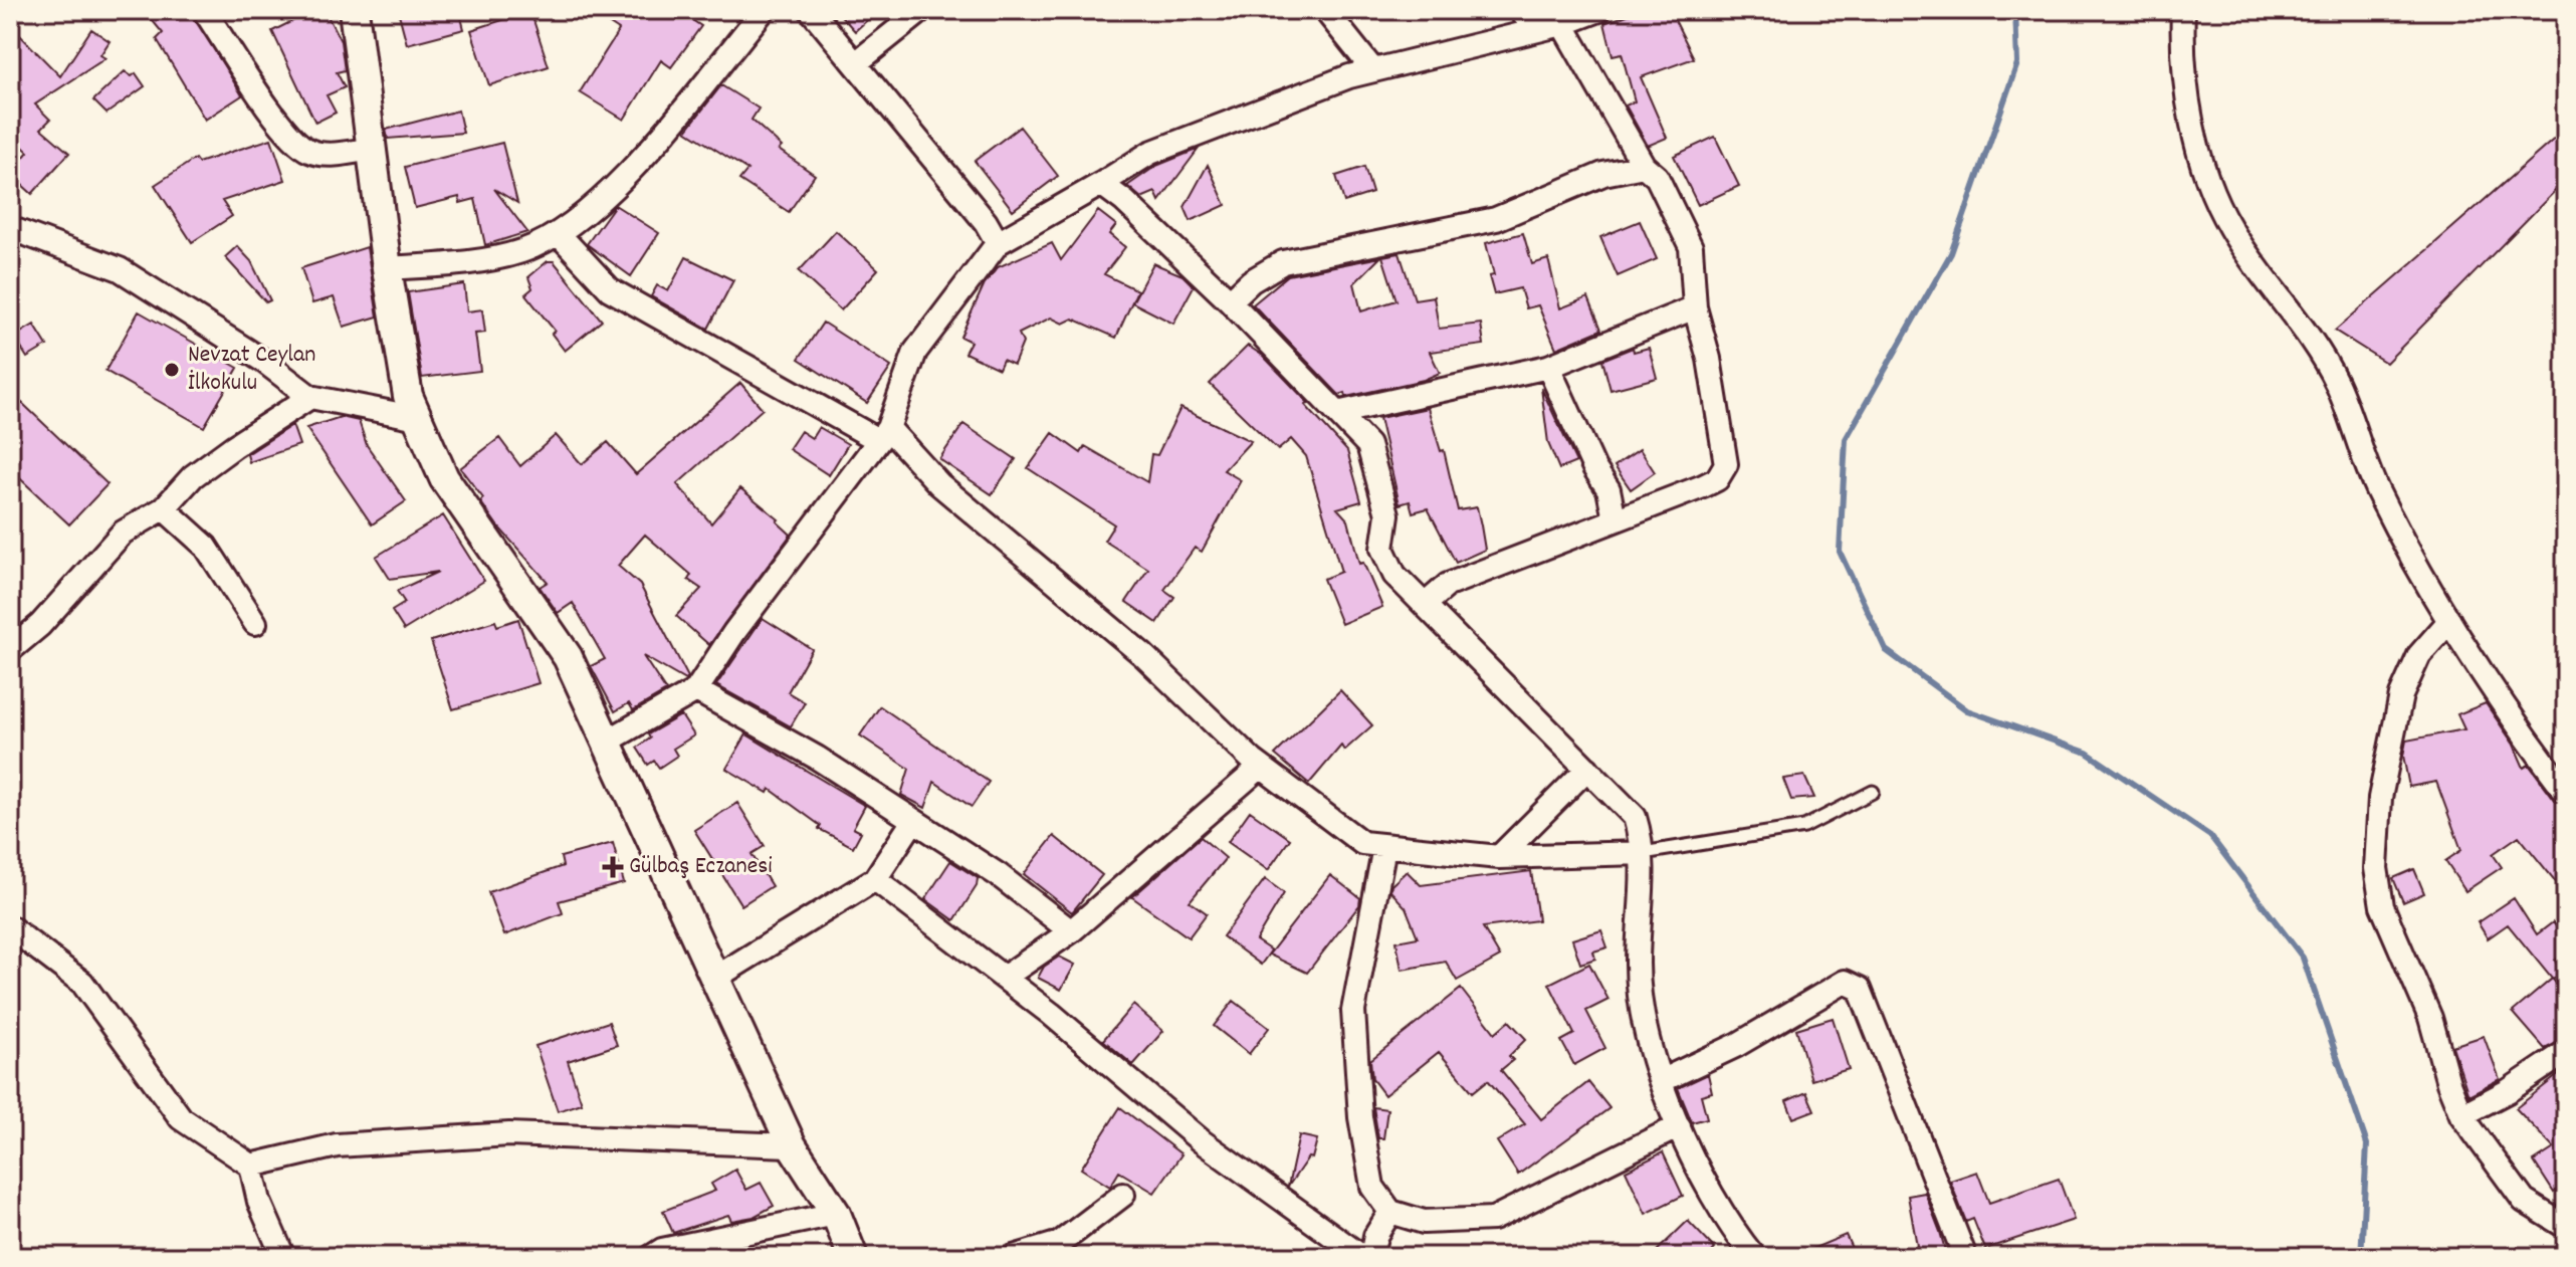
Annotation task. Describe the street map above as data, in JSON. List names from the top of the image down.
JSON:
{
  "places": {
    "other": ["Nevzat Ceylan İlkokulu"],
    "health": ["Gülbaş Eczanesi"]
  }
}
